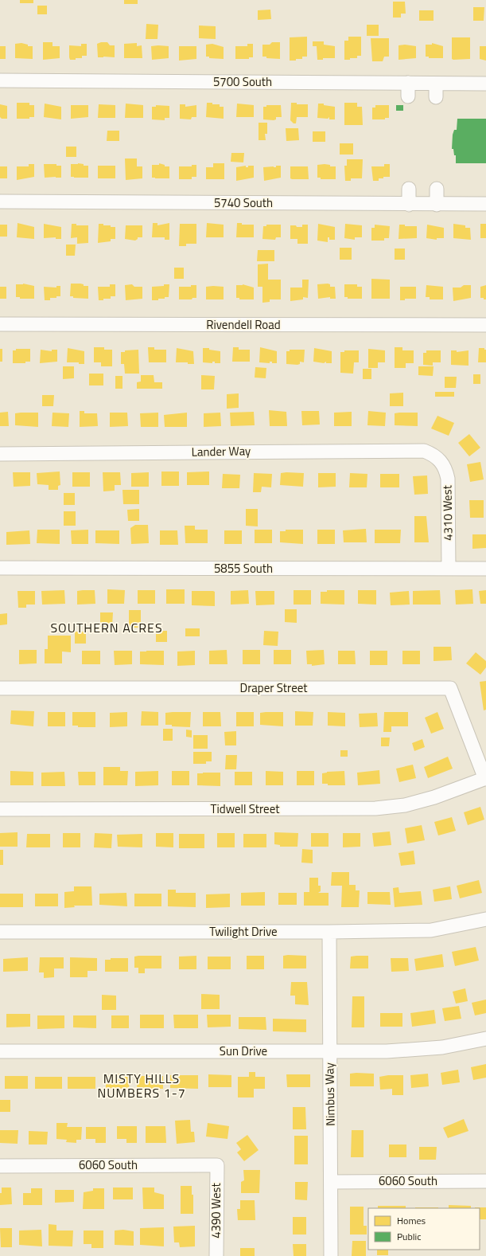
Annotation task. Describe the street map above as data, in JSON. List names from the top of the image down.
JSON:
{
  "streets": {
    "street": [
      "5700 South",
      "5740 South",
      "Rivendell Road",
      "Lander Way",
      "4310 West",
      "5855 South",
      "Draper Street",
      "Tidwell Street",
      "Twilight Drive",
      "Sun Drive",
      "Nimbus Way",
      "6060 South",
      "4390 West"
    ]
  },
  "crossings": [
    ["Lander Way", "4310 West"],
    ["4310 West", "5855 South"],
    ["Draper Street", "Tidwell Street"],
    ["Twilight Drive", "Nimbus Way"],
    ["Sun Drive", "Nimbus Way"],
    ["Nimbus Way", "6060 South"],
    ["6060 South", "4390 West"]
  ],
  "districts": ["SOUTHERN ACRES", "MISTY HILLS NUMBERS 1-7"],
  "legend": ["Homes", "Public"]
}
